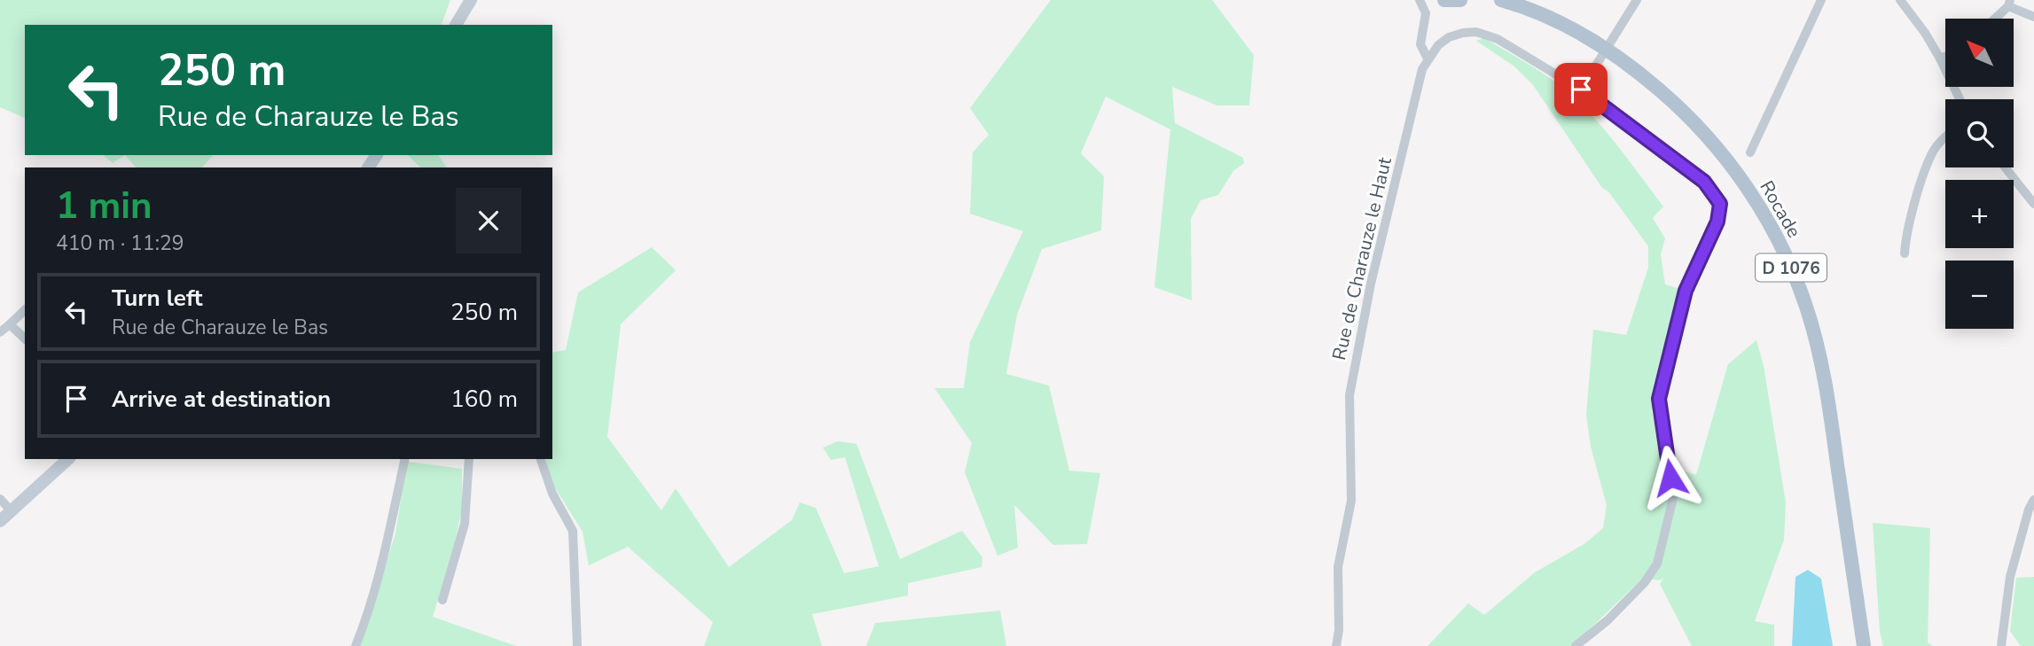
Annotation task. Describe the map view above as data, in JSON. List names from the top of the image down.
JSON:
{
  "streets": {
    "main road": ["Rocade", "D 1076"],
    "street": ["Rue de Charauze le Haut"]
  },
  "north": "top left",
  "page": {
    "map_buttons": ["+", "−"],
    "turn": ["250 m", "Rue de Charauze le Bas"],
    "heading": ["1 min", "410 m · 11:29"],
    "list": [
      {
        "name": "Turn left",
        "note": "Rue de Charauze le Bas",
        "value": "250 m"
      },
      {
        "name": "Arrive at destination",
        "value": "160 m"
      }
    ]
  }
}
